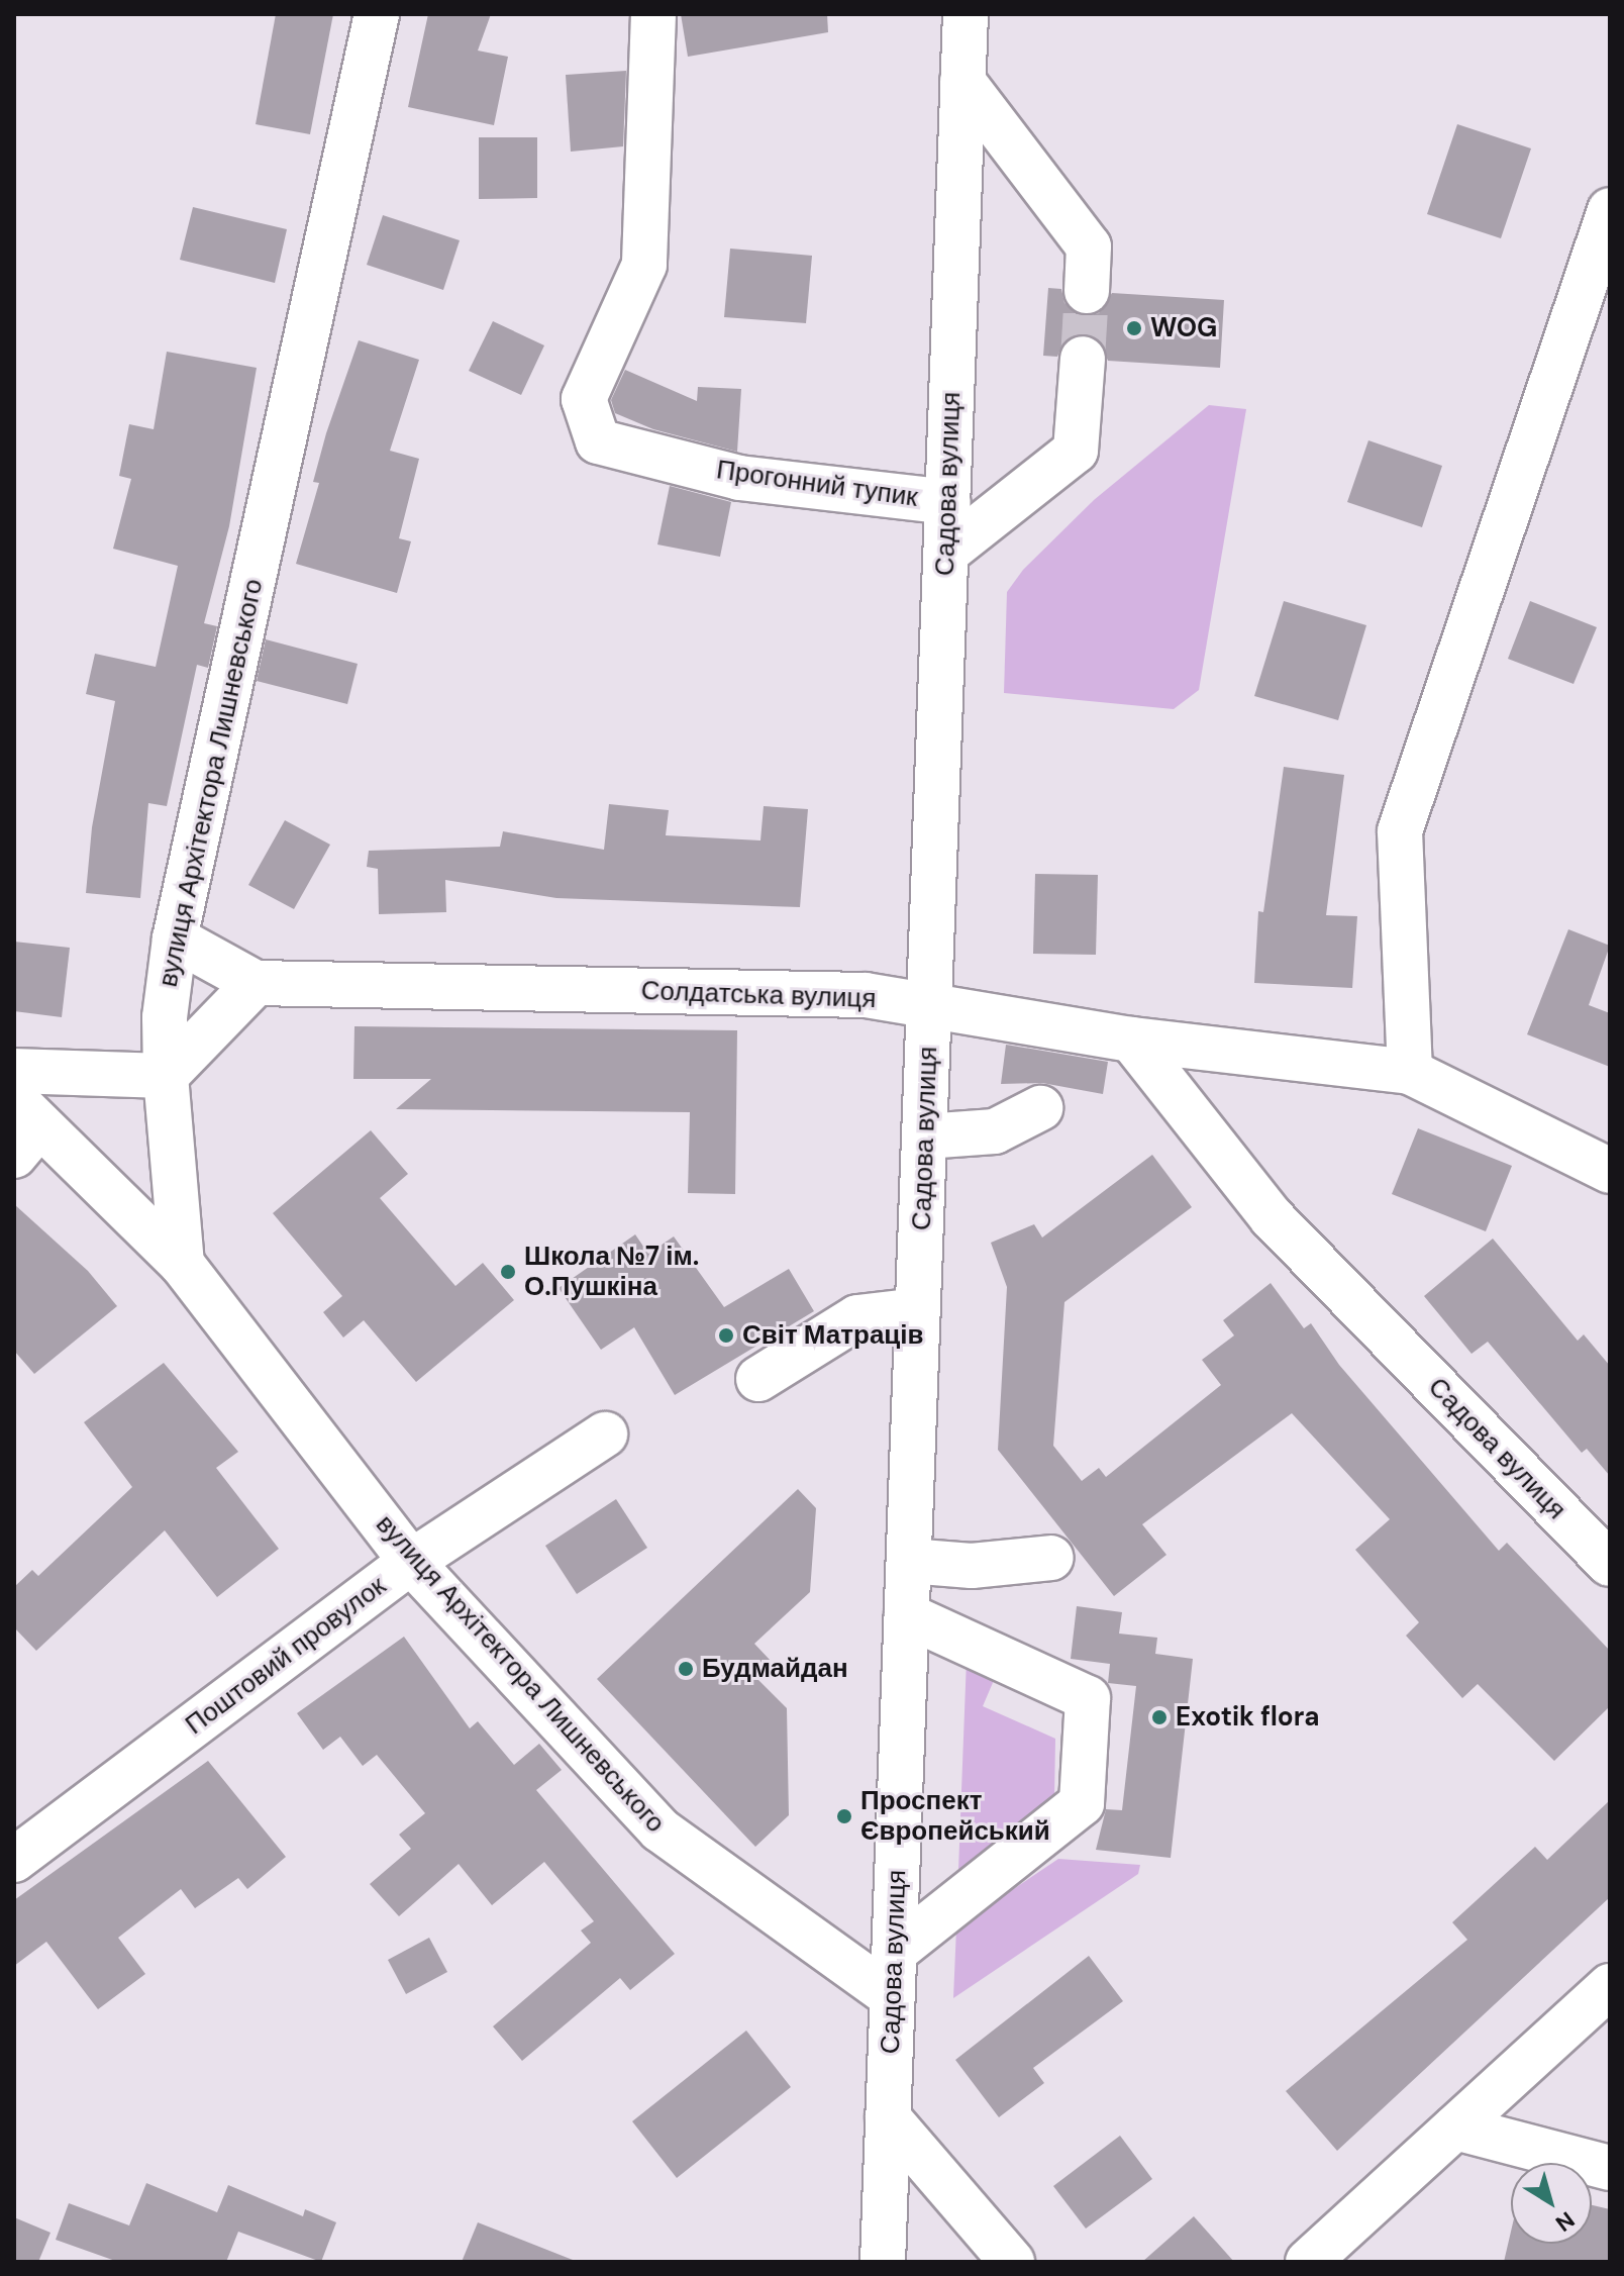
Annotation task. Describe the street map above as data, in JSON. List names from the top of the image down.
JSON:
{
  "streets": {
    "street": [
      "Прогонний тупик",
      "Садова вулиця",
      "вулиця Архітектора Лишневського",
      "Солдатська вулиця",
      "Поштовий провулок"
    ]
  },
  "crossings": [
    ["Прогонний тупик", "Садова вулиця"],
    ["Садова вулиця", "вулиця Архітектора Лишневського"],
    ["Садова вулиця", "Солдатська вулиця"],
    ["вулиця Архітектора Лишневського", "Поштовий провулок"]
  ],
  "places": [
    "WOG",
    "Школа №7 ім. О.Пушкіна",
    "Світ Матраців",
    "Будмайдан",
    "Exotik flora",
    "Проспект Європейський"
  ],
  "north": "bottom right"
}
